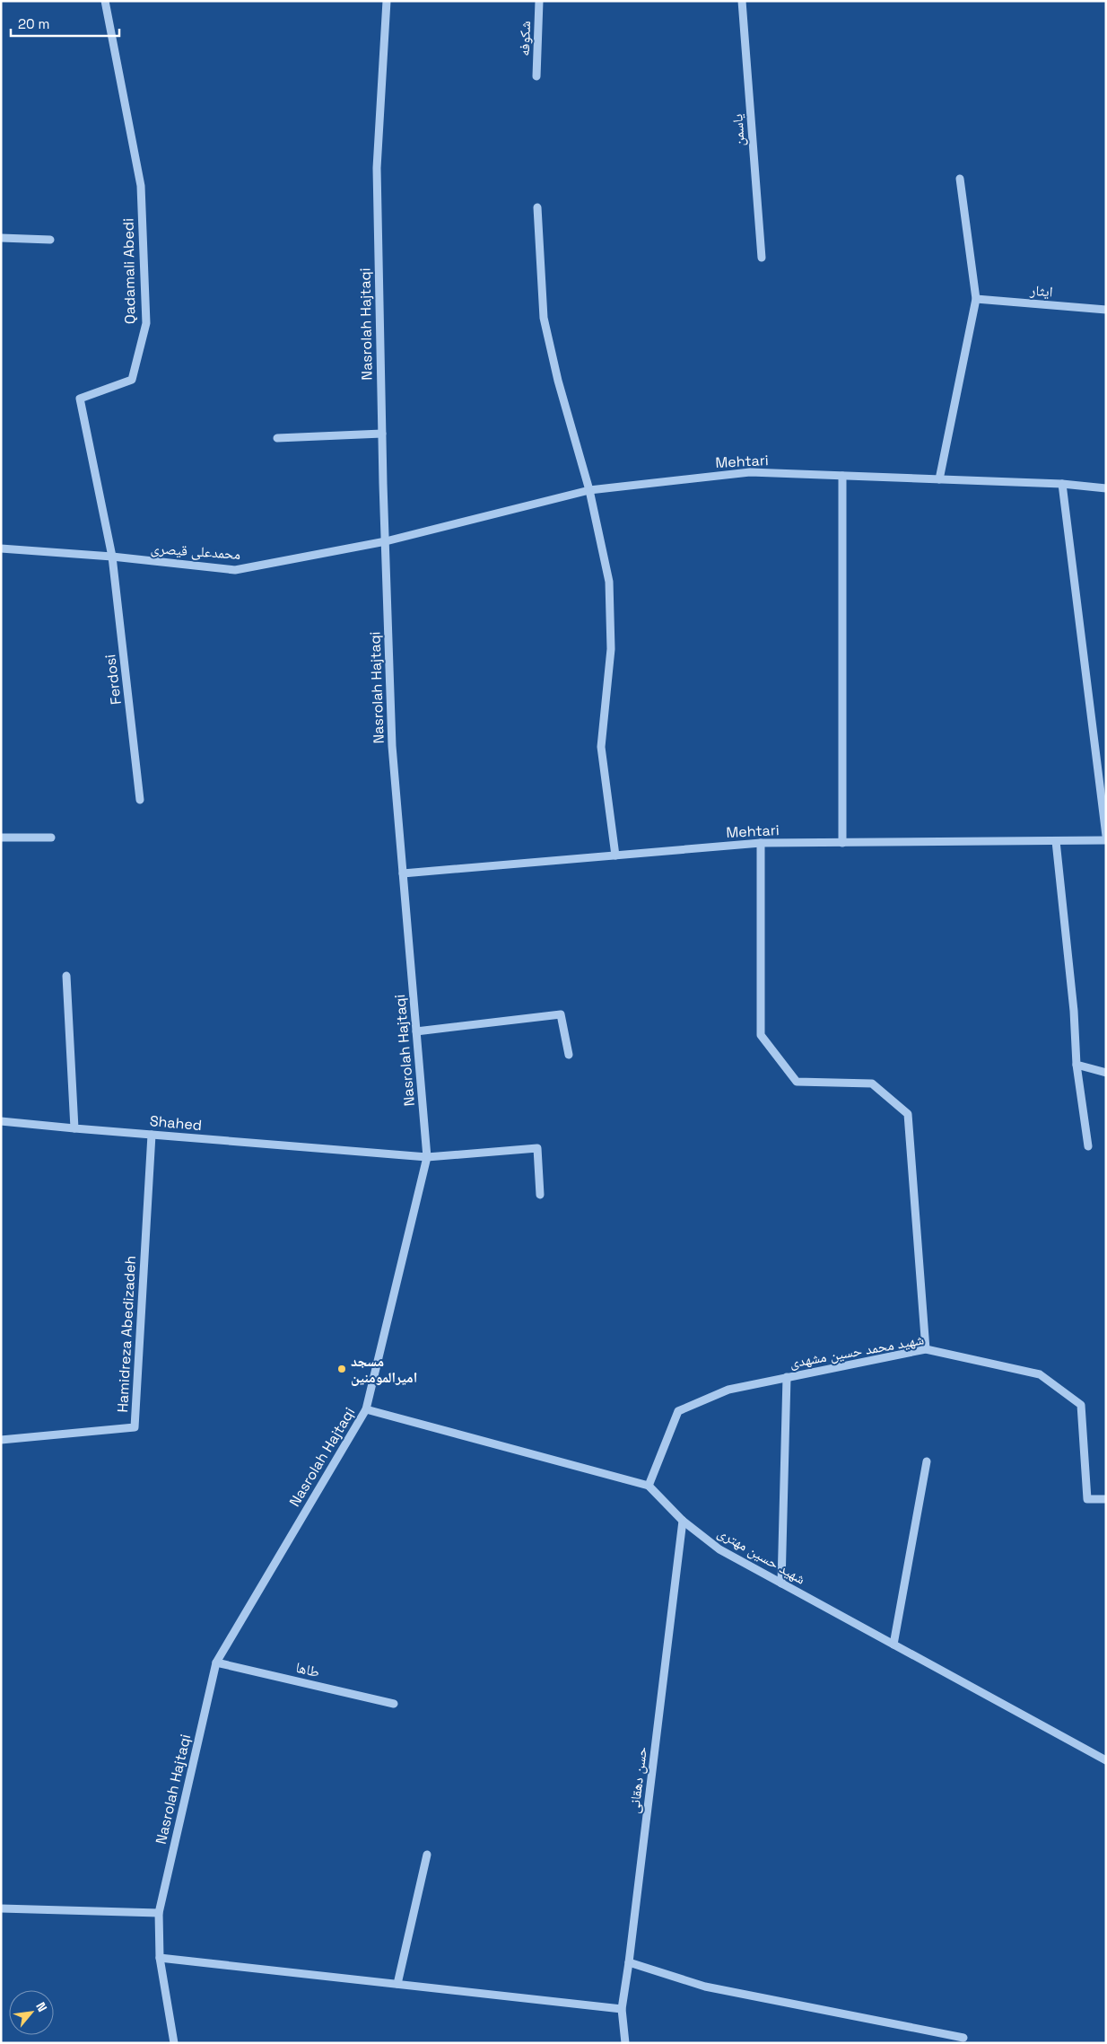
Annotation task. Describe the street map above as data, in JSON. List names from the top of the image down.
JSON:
{
  "streets": {
    "street": [
      "شکوفه",
      "یاسمن",
      "Qadamali Abedi",
      "ایثار",
      "Nasrolah Hajtaqi",
      "Mehtari",
      "محمدعلی قیصری",
      "Ferdosi",
      "Shahed",
      "Hamidreza Abedizadeh",
      "شهید محمد حسین مشهدی",
      "شهید حسین مهتری",
      "طاها",
      "حسن دهقانی"
    ]
  },
  "crossings": [
    ["Qadamali Abedi", "محمدعلی قیصری"],
    ["Qadamali Abedi", "Ferdosi"],
    ["Nasrolah Hajtaqi", "Mehtari"],
    ["Nasrolah Hajtaqi", "محمدعلی قیصری"],
    ["Nasrolah Hajtaqi", "Shahed"],
    ["Nasrolah Hajtaqi", "طاها"],
    ["Mehtari", "محمدعلی قیصری"],
    ["محمدعلی قیصری", "Ferdosi"],
    ["Shahed", "Hamidreza Abedizadeh"],
    ["شهید محمد حسین مشهدی", "شهید حسین مهتری"],
    ["شهید حسین مهتری", "حسن دهقانی"]
  ],
  "places": ["مسجد امیرالمومنین"],
  "scale_bar": "20 m",
  "north": "top right"
}
